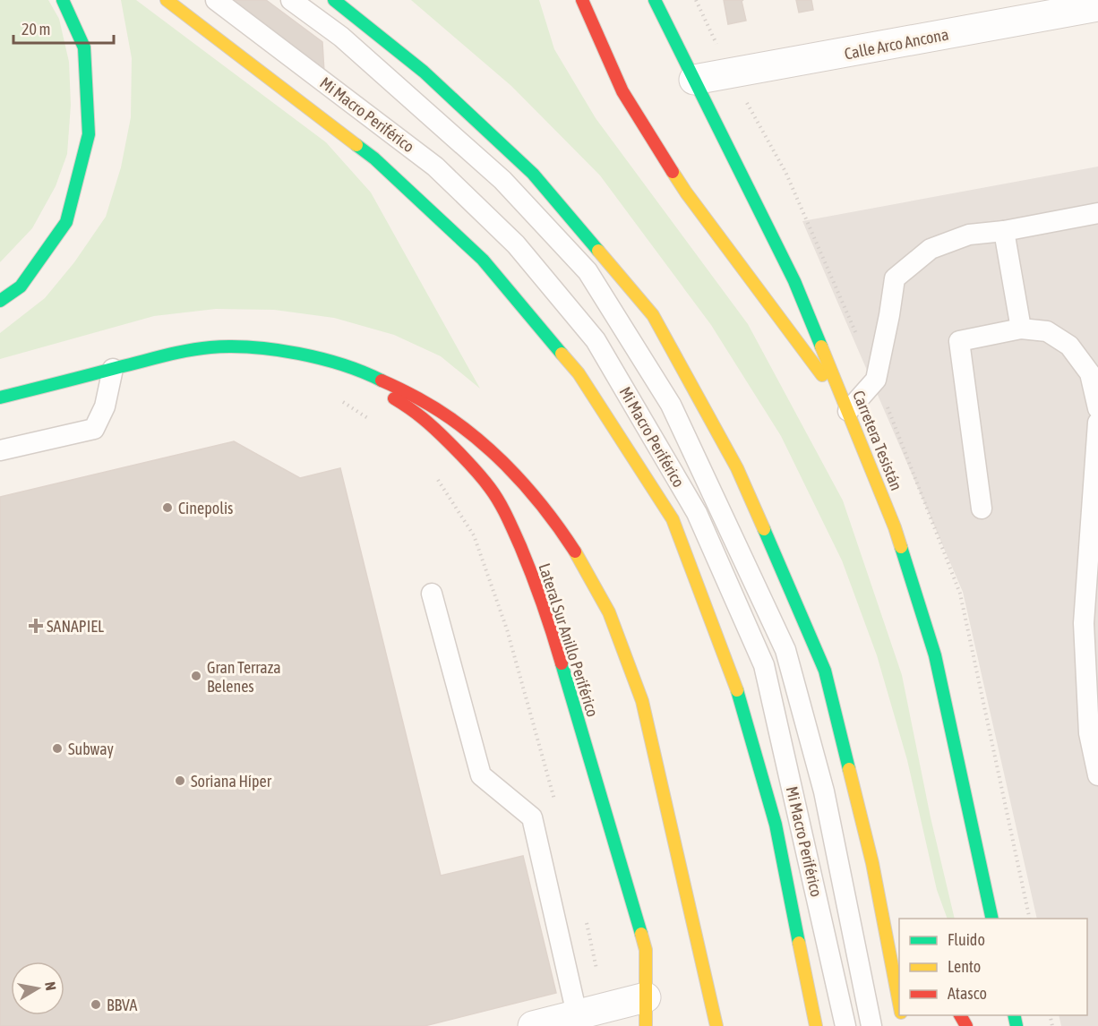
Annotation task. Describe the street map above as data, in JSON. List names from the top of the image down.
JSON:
{
  "streets": {
    "main road": ["Carretera Tesistán", "Lateral Sur Anillo Periférico"],
    "street": ["Calle Arco Ancona"],
    "lane": ["Mi Macro Periférico"]
  },
  "crossings": [
    ["Calle Arco Ancona", "Carretera Tesistán"]
  ],
  "places": {
    "other": [
      "Cinepolis",
      "Gran Terraza Belenes",
      "Subway",
      "Soriana Híper",
      "BBVA"
    ],
    "health": ["SANAPIEL"]
  },
  "legend": ["Fluido", "Lento", "Atasco"],
  "scale_bar": "20 m",
  "north": "right"
}
